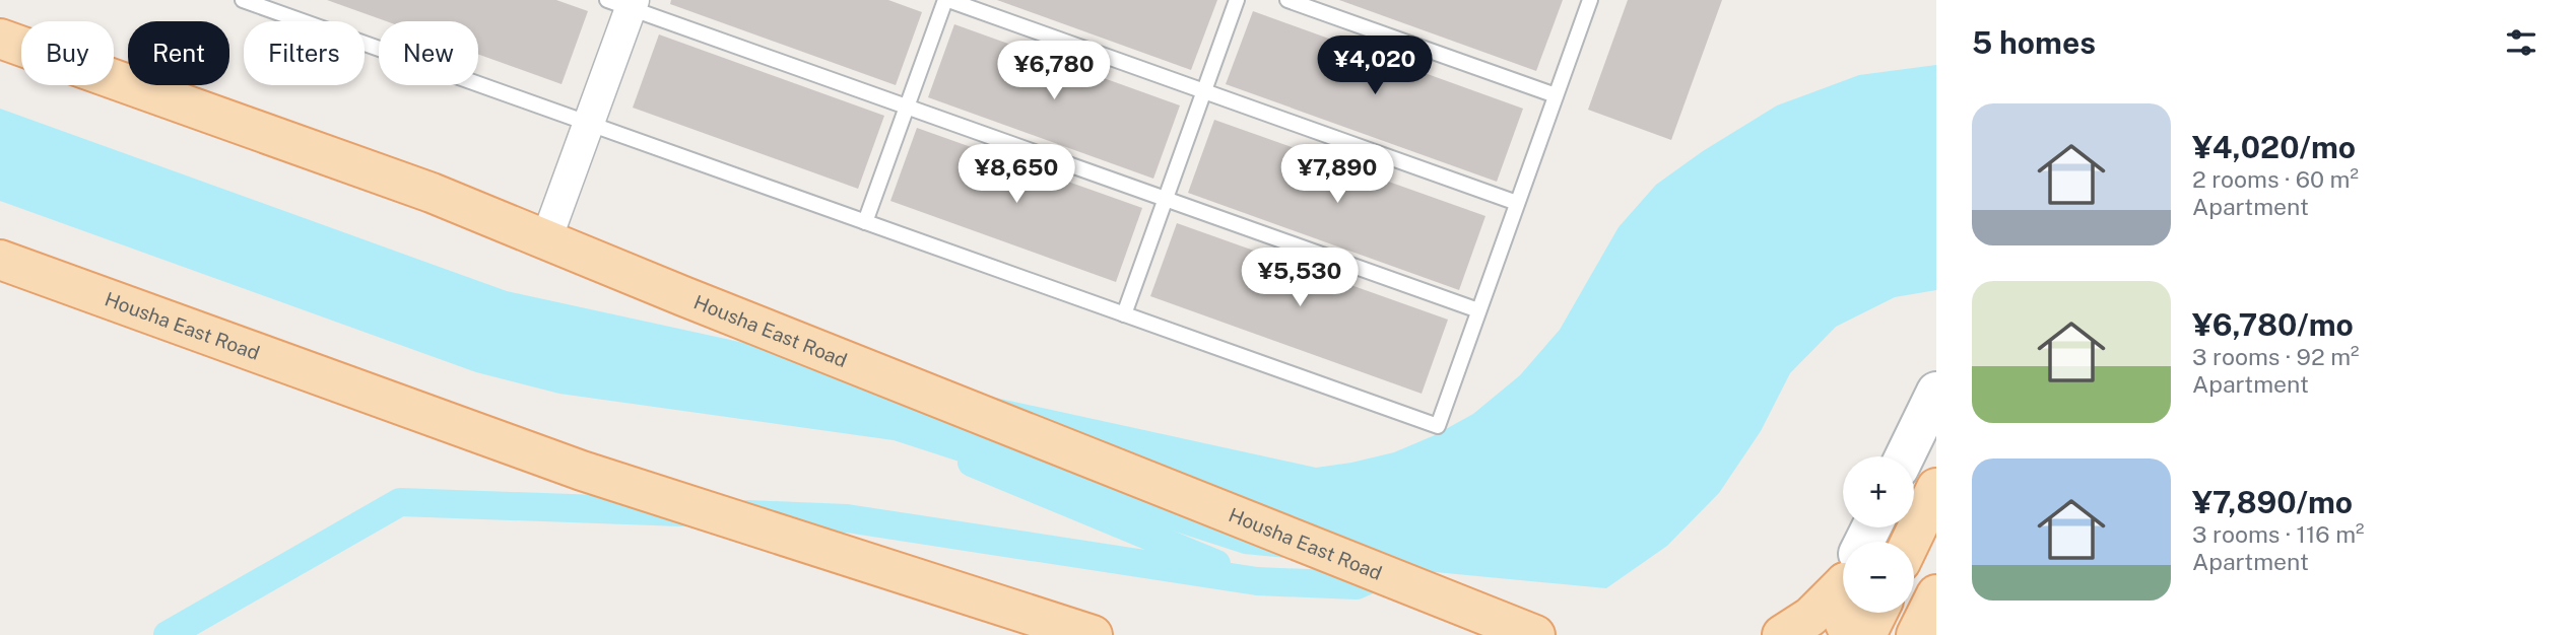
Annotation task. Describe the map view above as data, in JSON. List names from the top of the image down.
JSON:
{
  "streets": {
    "main road": ["Housha East Road"]
  },
  "page": {
    "heading": "5 homes",
    "chip": [
      "Buy",
      "Rent",
      "Filters",
      "New"
    ],
    "price": [
      "¥4,020",
      "¥6,780",
      "¥8,650",
      "¥7,890",
      "¥5,530"
    ],
    "list": [
      {
        "name": "¥4,020/mo",
        "note": "2 rooms · 60 m² · Apartment"
      },
      {
        "name": "¥6,780/mo",
        "note": "3 rooms · 92 m² · Apartment"
      },
      {
        "name": "¥7,890/mo",
        "note": "3 rooms · 116 m² · Apartment"
      }
    ],
    "map_buttons": ["+", "−"]
  }
}
